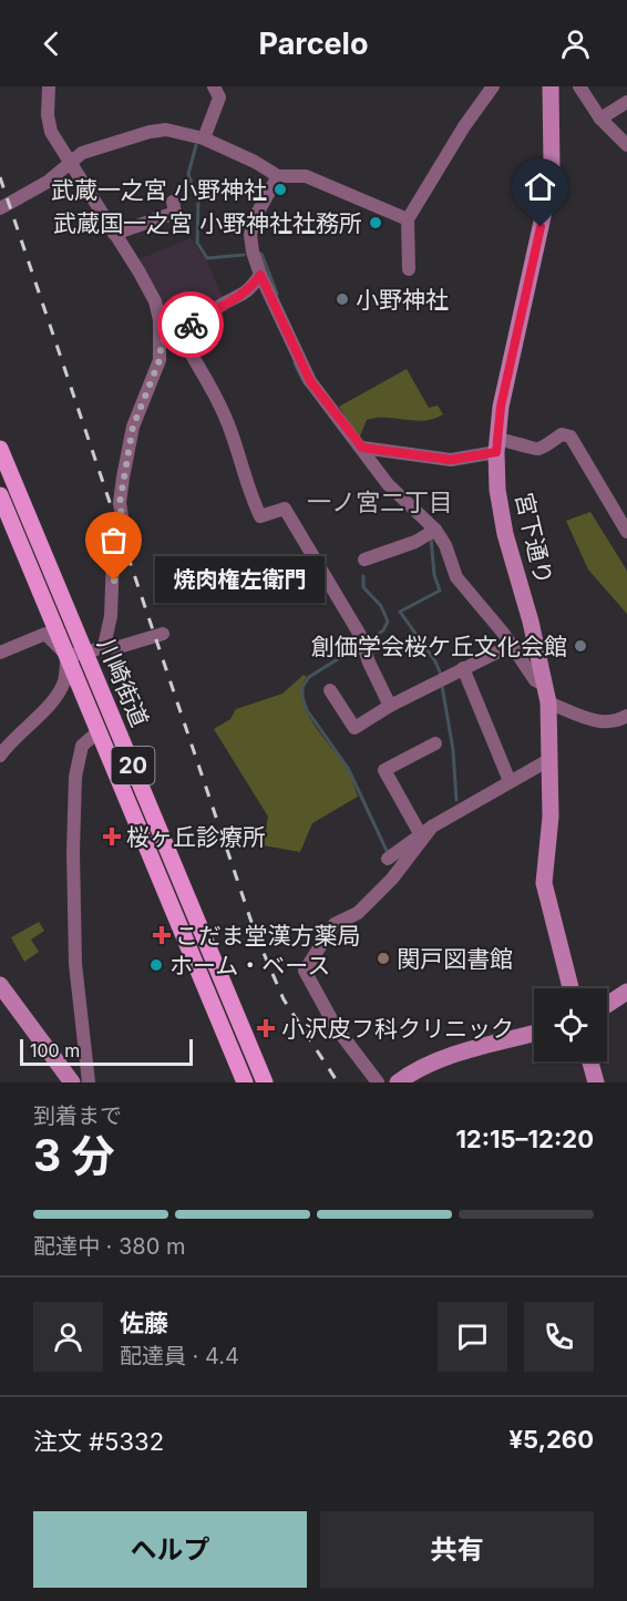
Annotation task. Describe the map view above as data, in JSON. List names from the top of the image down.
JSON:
{
  "streets": {
    "main road": ["川崎街道", "20"],
    "street": ["宮下通り"]
  },
  "districts": ["一ノ宮二丁目"],
  "places": {
    "other": [
      "武蔵一之宮 小野神社",
      "武蔵国一之宮 小野神社社務所",
      "小野神社",
      "焼肉権左衛門",
      "創価学会桜ケ丘文化会館",
      "関戸図書館",
      "ホーム・ベース"
    ],
    "health": ["桜ヶ丘診療所", "こだま堂漢方薬局", "小沢皮フ科クリニック"]
  },
  "scale_bar": "100 m",
  "page": {
    "header": "Parcelo",
    "bubble": "焼肉権左衛門",
    "scale": "100 m",
    "heading": ["3 分", "到着まで", "12:15–12:20"],
    "panel": [
      "佐藤",
      "配達員 · 4.4",
      "注文 #5332",
      "¥5,260"
    ],
    "bar": "配達中 · 380 m",
    "buttons": ["ヘルプ", "共有"]
  }
}
